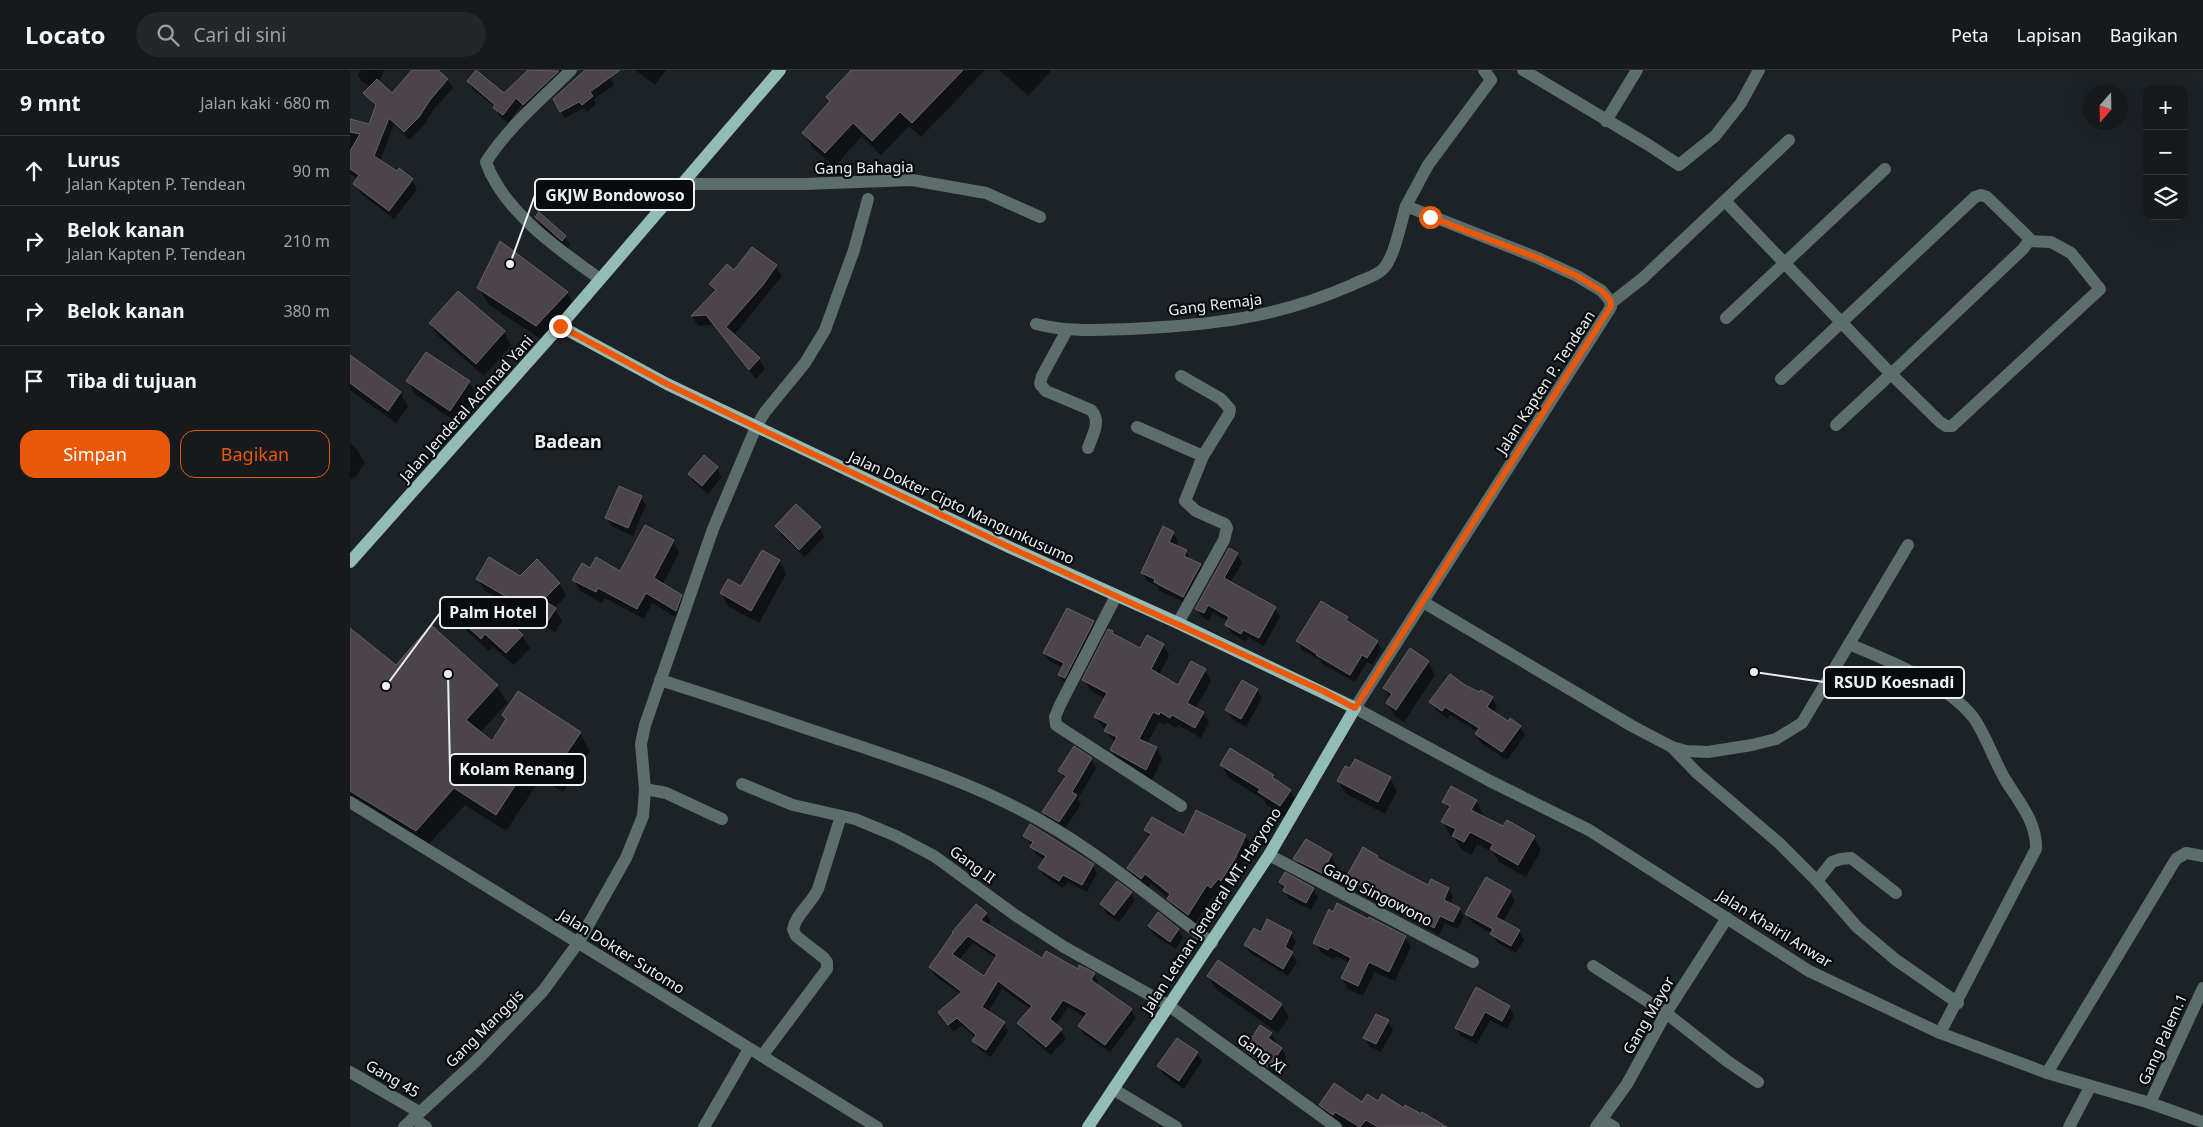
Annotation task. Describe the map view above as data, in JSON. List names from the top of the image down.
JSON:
{
  "streets": {
    "main road": ["Jalan Jenderal Achmad Yani", "Jalan Dokter Cipto Mangunkusumo", "Jalan Letnan Jenderal MT. Haryono"],
    "street": [
      "Gang Bahagia",
      "Gang Remaja",
      "Jalan Kapten P. Tendean",
      "Gang II",
      "Gang Singowono",
      "Jalan Khairil Anwar",
      "Jalan Dokter Sutomo",
      "Gang Mayor",
      "Gang Manggis",
      "Gang Palem.1",
      "Gang XI",
      "Gang 45"
    ]
  },
  "crossings": [
    ["Gang Bahagia", "Jalan Jenderal Achmad Yani"],
    ["Gang Remaja", "Jalan Kapten P. Tendean"],
    ["Jalan Kapten P. Tendean", "Jalan Dokter Cipto Mangunkusumo"],
    ["Jalan Kapten P. Tendean", "Jalan Letnan Jenderal MT. Haryono"],
    ["Jalan Kapten P. Tendean", "Jalan Khairil Anwar"],
    ["Jalan Jenderal Achmad Yani", "Jalan Dokter Cipto Mangunkusumo"],
    ["Jalan Dokter Cipto Mangunkusumo", "Jalan Letnan Jenderal MT. Haryono"],
    ["Jalan Dokter Cipto Mangunkusumo", "Jalan Khairil Anwar"],
    ["Jalan Dokter Cipto Mangunkusumo", "Gang Manggis"],
    ["Gang II", "Jalan Letnan Jenderal MT. Haryono"],
    ["Gang II", "Gang XI"],
    ["Gang Singowono", "Jalan Letnan Jenderal MT. Haryono"],
    ["Jalan Letnan Jenderal MT. Haryono", "Jalan Khairil Anwar"],
    ["Jalan Letnan Jenderal MT. Haryono", "Gang XI"],
    ["Jalan Khairil Anwar", "Gang Mayor"],
    ["Jalan Khairil Anwar", "Gang Palem.1"],
    ["Jalan Dokter Sutomo", "Gang Manggis"],
    ["Gang Manggis", "Gang 45"]
  ],
  "districts": ["Badean"],
  "places": [
    "GKJW Bondowoso",
    "RSUD Koesnadi",
    "Kolam Renang",
    "Palm Hotel"
  ],
  "north": "bottom",
  "page": {
    "header": "Locato",
    "search": "Cari di sini",
    "nav": ["Peta", "Lapisan", "Bagikan"],
    "heading": ["9 mnt", "Jalan kaki · 680 m"],
    "map_buttons": ["+", "−"],
    "list": [
      ["Lurus", "Jalan Kapten P. Tendean", "90 m"],
      ["Belok kanan", "Jalan Kapten P. Tendean", "210 m"],
      ["Belok kanan", "380 m"],
      "Tiba di tujuan"
    ],
    "buttons": ["Simpan", "Bagikan"]
  }
}
